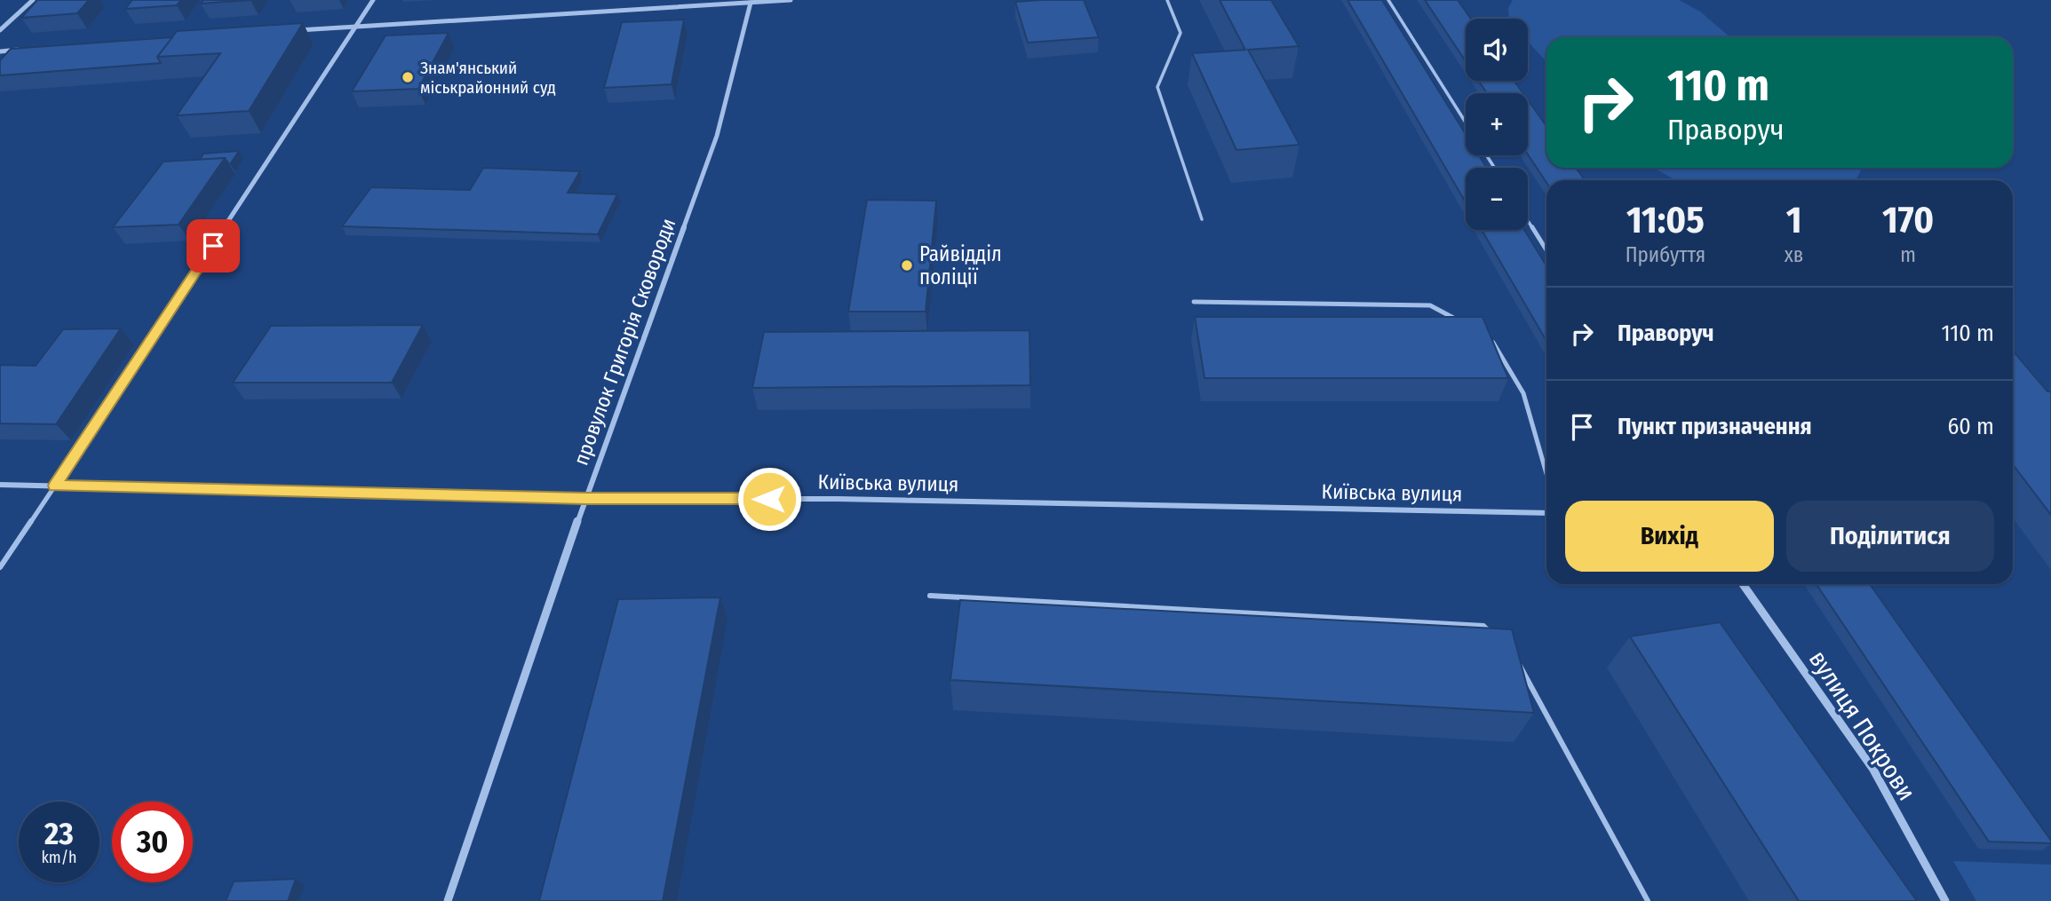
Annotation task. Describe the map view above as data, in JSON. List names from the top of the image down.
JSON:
{
  "streets": {
    "street": ["провулок Григорія Сковороди", "Київська вулиця", "вулиця Покрови"]
  },
  "crossings": [
    ["провулок Григорія Сковороди", "Київська вулиця"]
  ],
  "places": ["Знам'янський міськрайонний суд", "Райвідділ поліції"],
  "page": {
    "map_buttons": ["+", "−"],
    "turn": ["110 m", "Праворуч"],
    "eta": [
      "11:05",
      "Прибуття",
      "1",
      "хв",
      "170",
      "m"
    ],
    "list": [
      {
        "name": "Праворуч",
        "value": "110 m"
      },
      {
        "name": "Пункт призначення",
        "value": "60 m"
      }
    ],
    "buttons": ["Вихід", "Поділитися"],
    "speed": "23 km/h",
    "limit": "30"
  }
}
